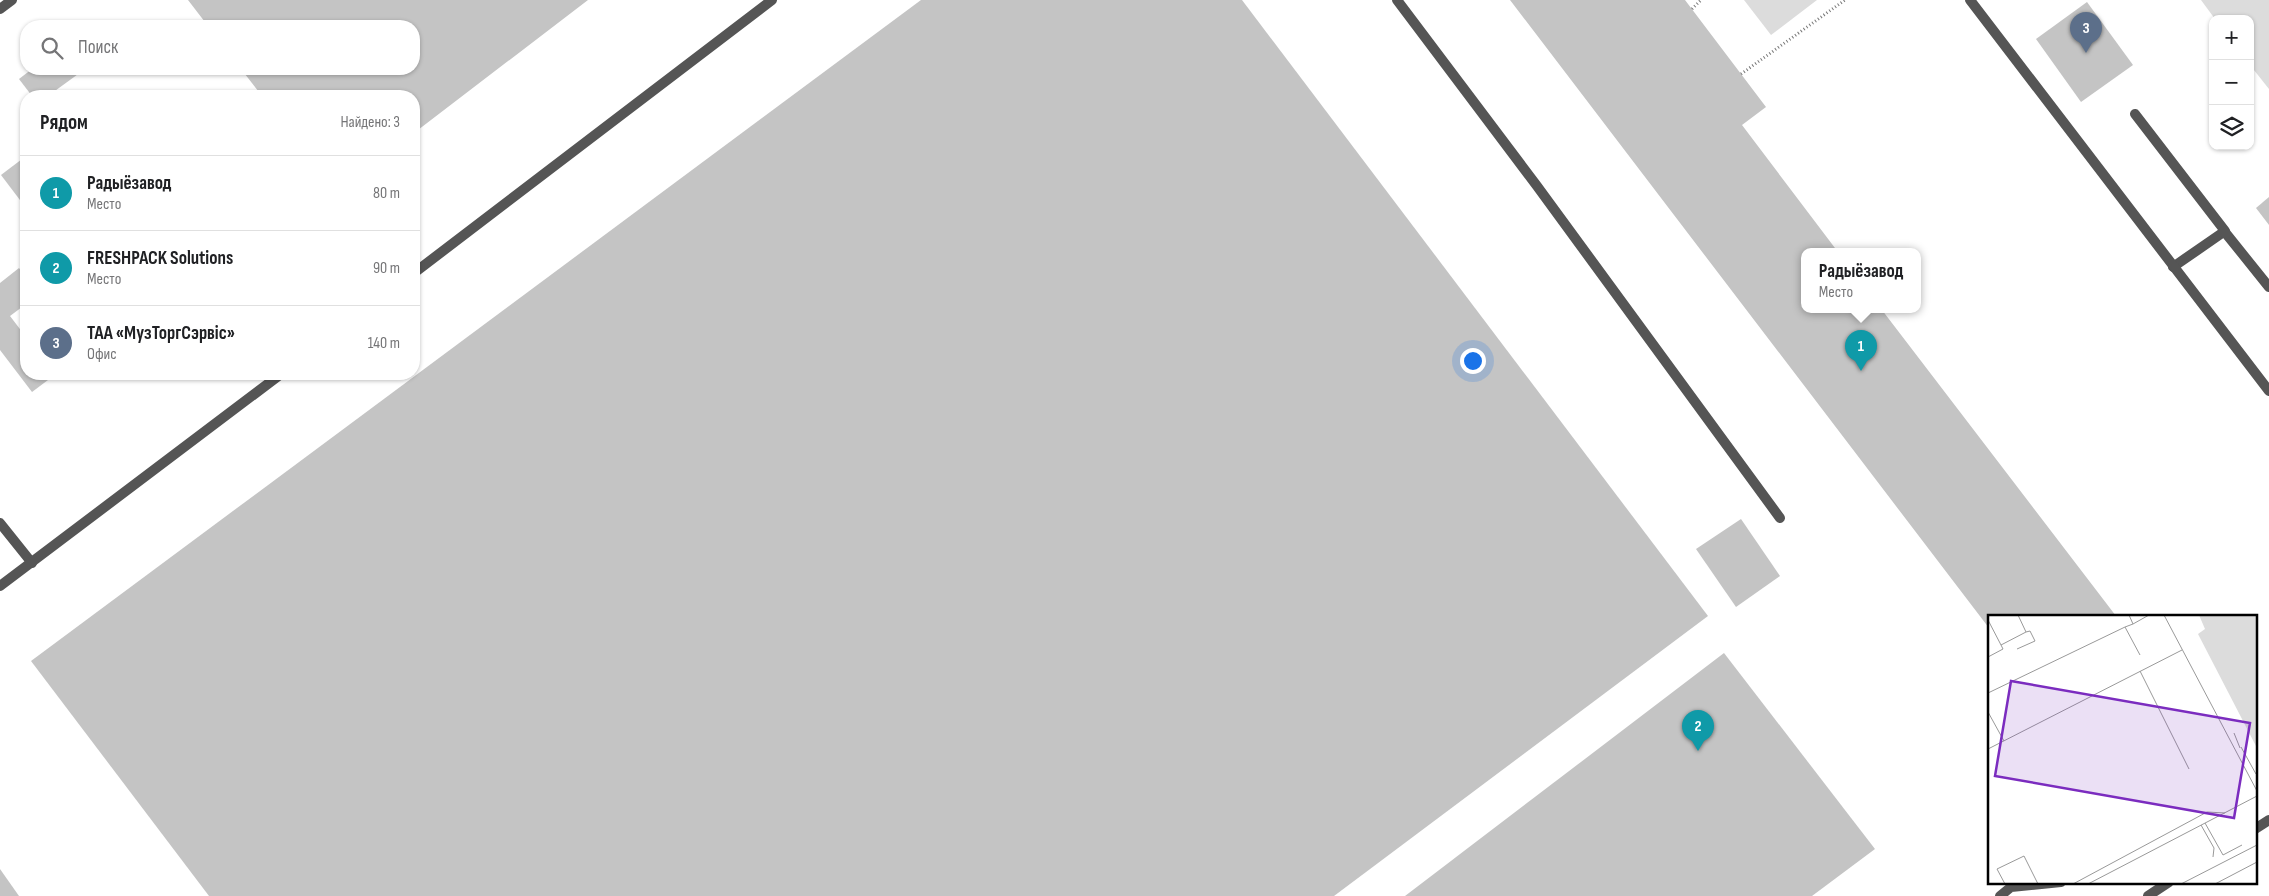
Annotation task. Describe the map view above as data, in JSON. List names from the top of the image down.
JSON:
{
  "page": {
    "pins": ["3", "1", "2"],
    "map_buttons": ["+", "−"],
    "search": "Поиск",
    "heading": ["Рядом", "Найдено: 3"],
    "list": [
      {
        "mark": "1",
        "name": "Радыёзавод",
        "note": "Место",
        "value": "80 m"
      },
      {
        "mark": "2",
        "name": "FRESHPACK Solutions",
        "note": "Место",
        "value": "90 m"
      },
      {
        "mark": "3",
        "name": "ТАА «МузТоргСэрвіс»",
        "note": "Офис",
        "value": "140 m"
      }
    ],
    "popup": ["Радыёзавод", "Место"]
  }
}
